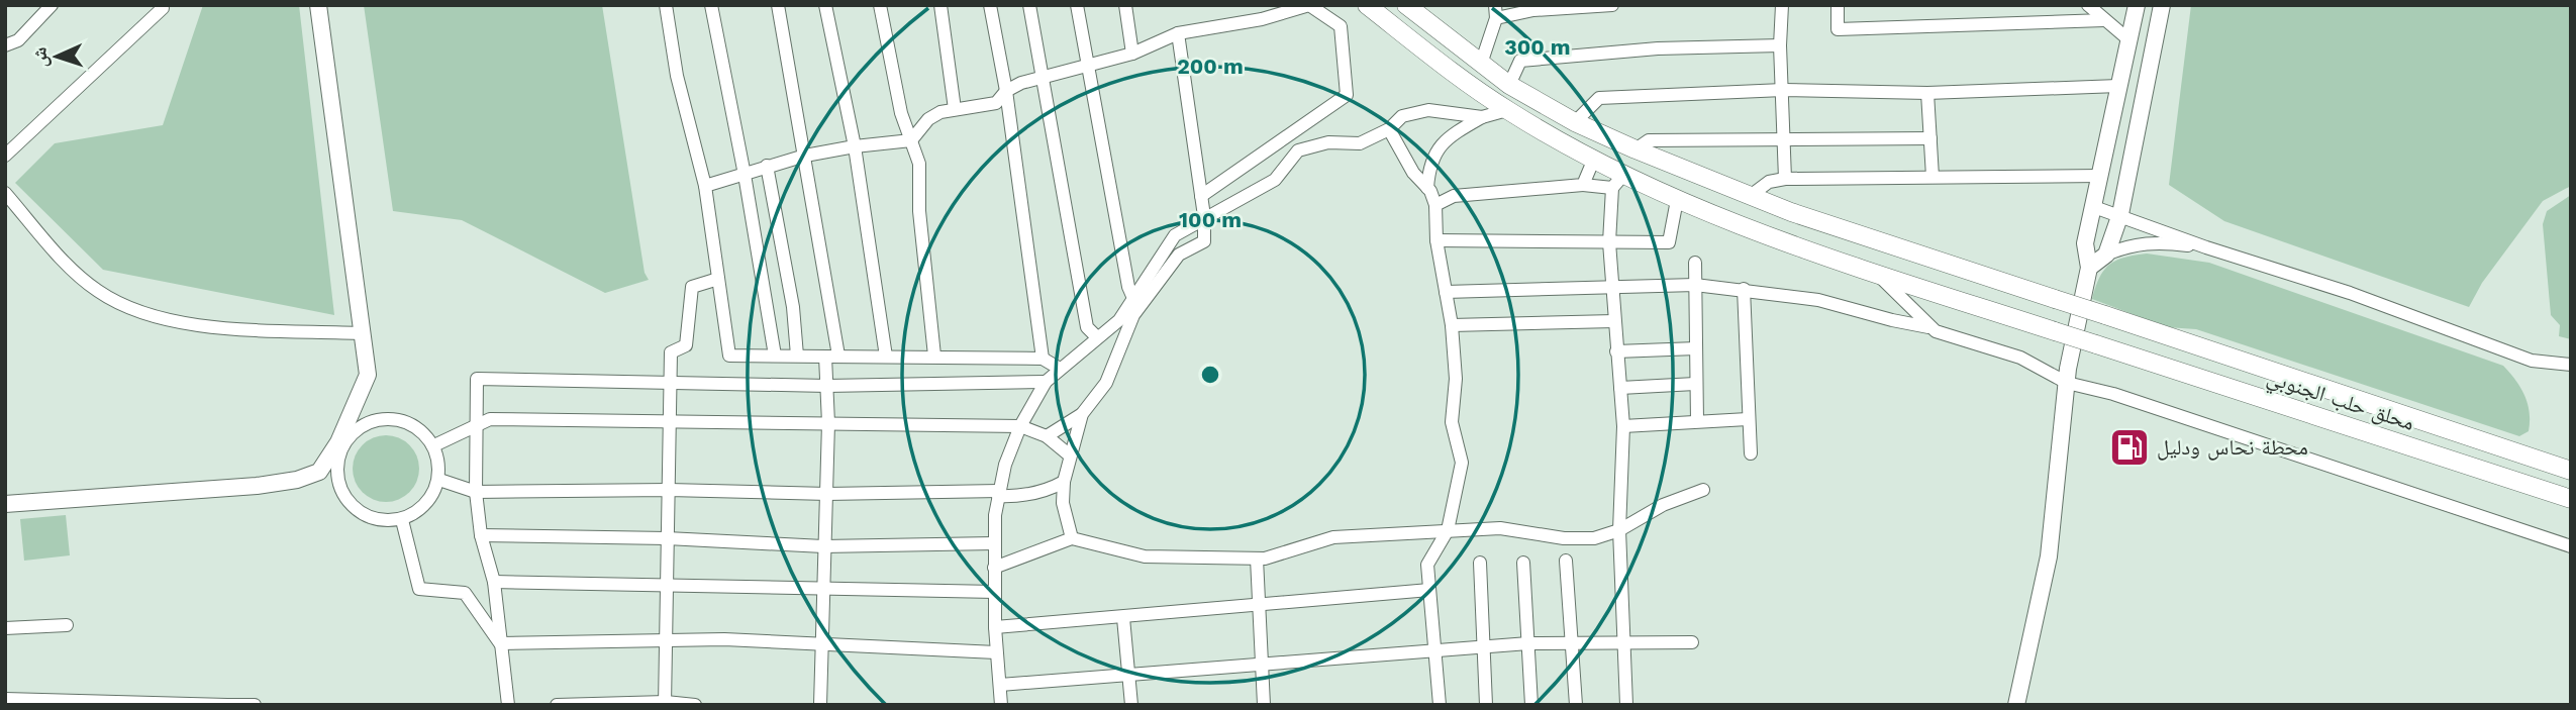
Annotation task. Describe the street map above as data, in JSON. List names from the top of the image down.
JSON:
{
  "streets": {
    "highway": ["محلق حلب الجنوبي"]
  },
  "places": {
    "fuel station": ["محطة نحاس ودليل"]
  },
  "north": "left",
  "rings": ["300 m", "200 m", "100 m"]
}
